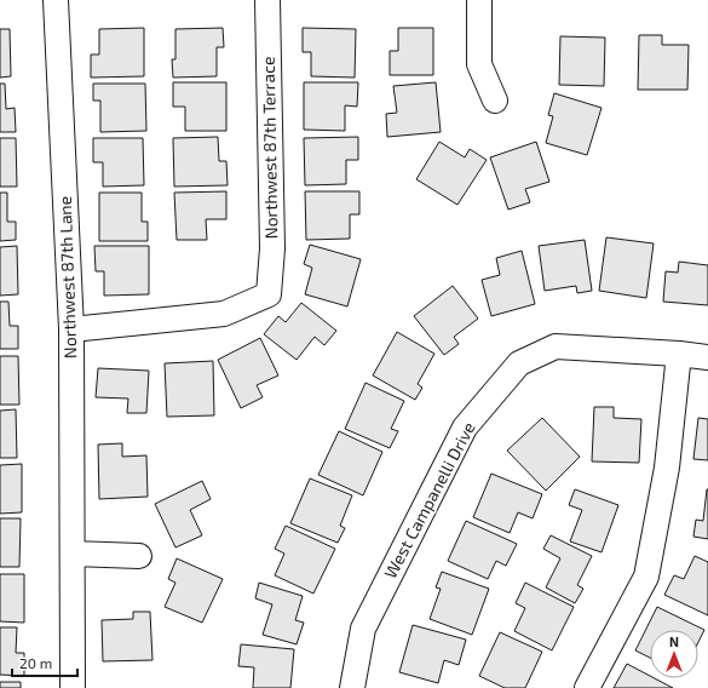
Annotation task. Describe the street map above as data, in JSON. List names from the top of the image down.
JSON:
{
  "streets": {
    "street": ["Northwest 87th Terrace", "Northwest 87th Lane", "West Campanelli Drive"]
  },
  "crossings": [
    ["Northwest 87th Terrace", "Northwest 87th Lane"]
  ],
  "scale_bar": "20 m",
  "north": "top"
}
